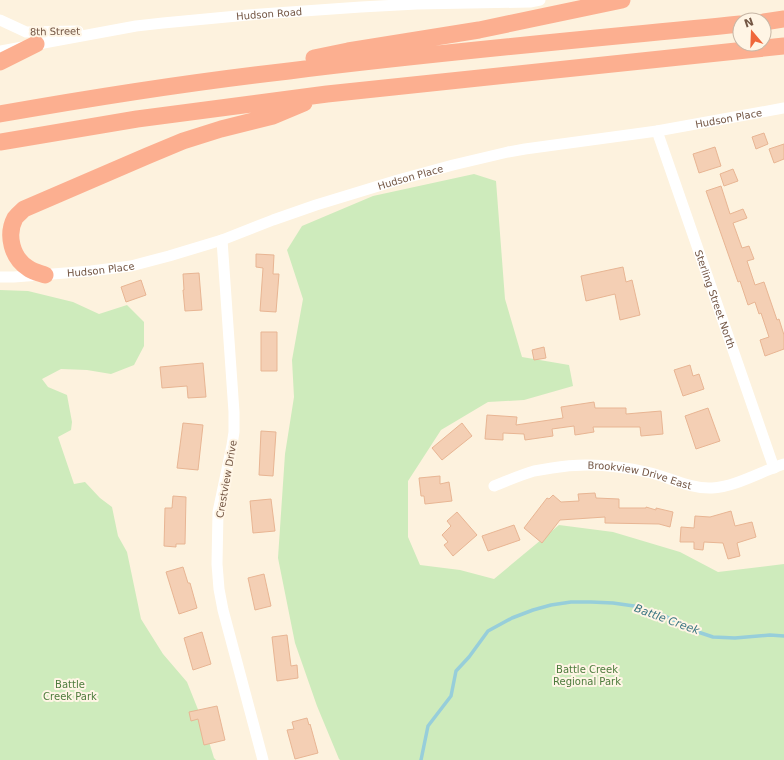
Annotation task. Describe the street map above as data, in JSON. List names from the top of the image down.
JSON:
{
  "streets": {
    "street": [
      "Hudson Road",
      "8th Street",
      "Hudson Place",
      "Sterling Street North",
      "Brookview Drive East",
      "Crestview Drive"
    ]
  },
  "crossings": [
    ["Hudson Road", "8th Street"],
    ["Hudson Place", "Sterling Street North"],
    ["Hudson Place", "Crestview Drive"],
    ["Sterling Street North", "Brookview Drive East"]
  ],
  "water": ["Battle Creek"],
  "parks": ["Battle Creek Regional Park", "Battle Creek Park"],
  "north": "top"
}
